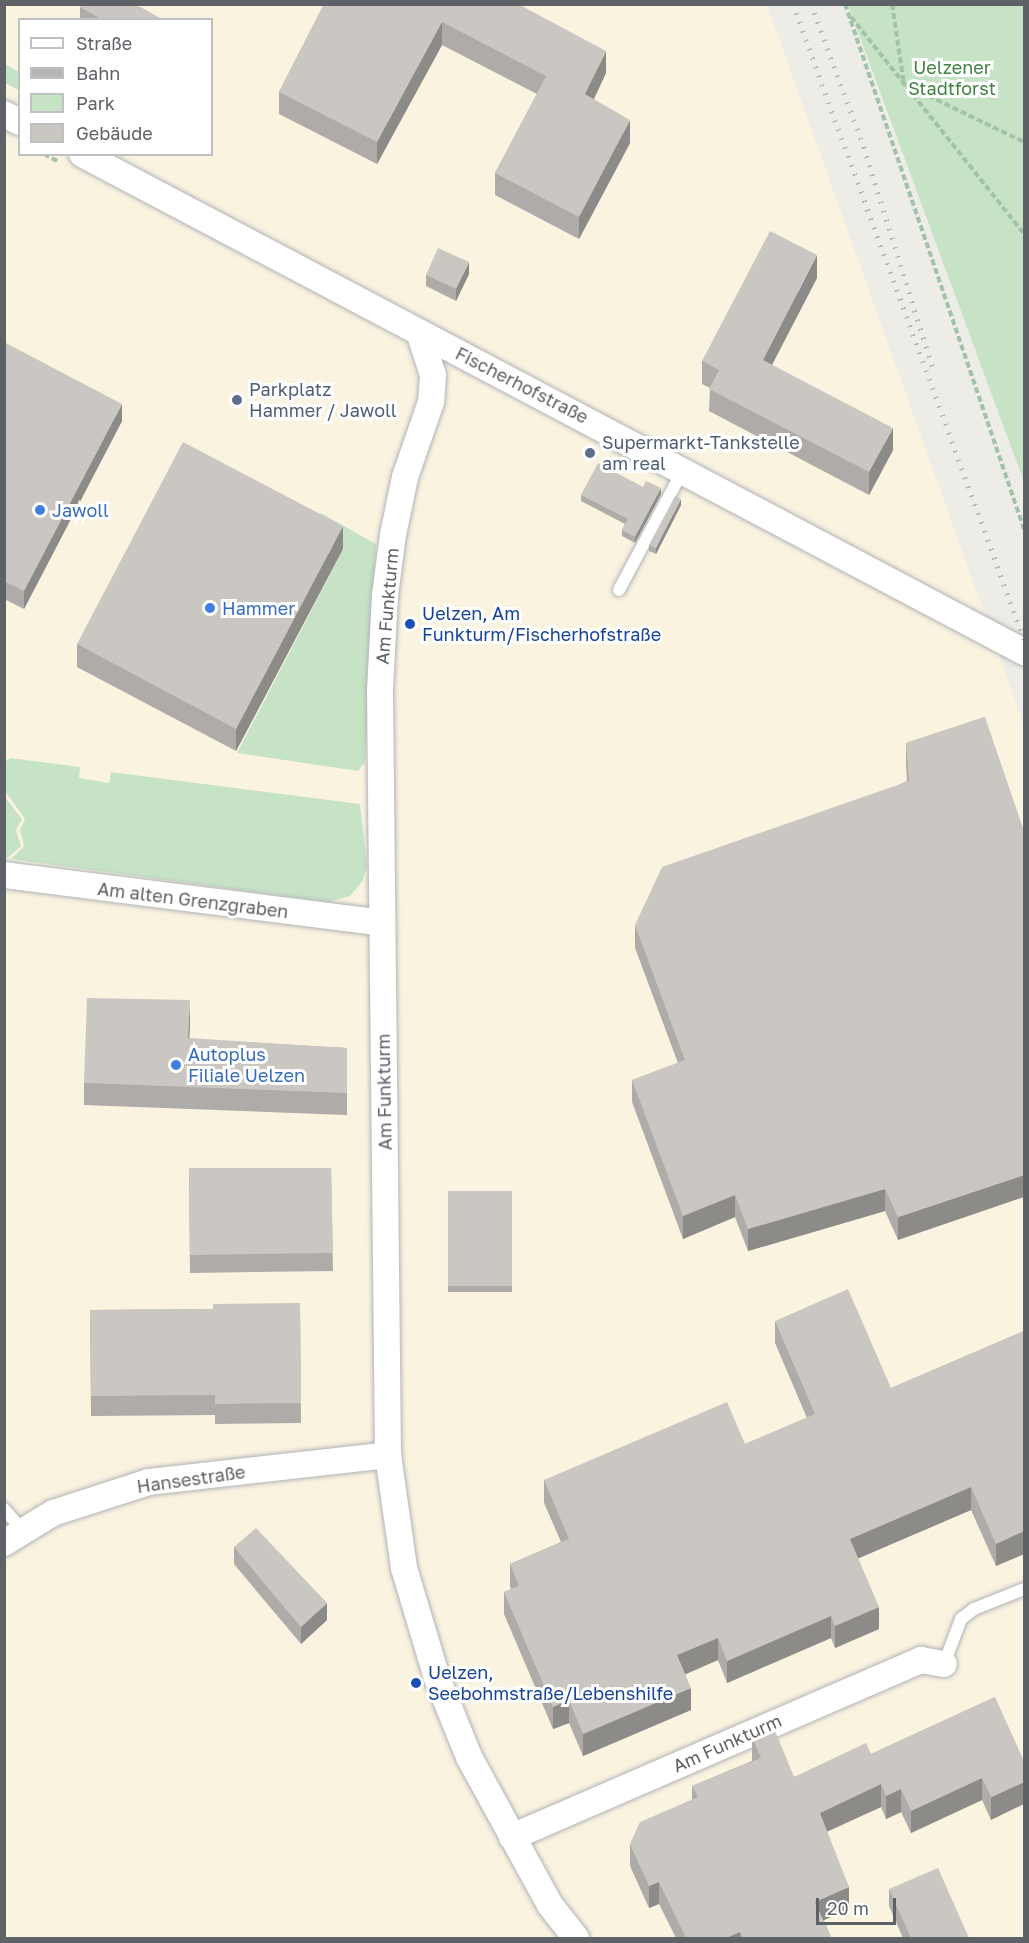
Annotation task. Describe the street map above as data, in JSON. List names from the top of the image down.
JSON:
{
  "streets": {
    "street": [
      "Fischerhofstraße",
      "Am Funkturm",
      "Am alten Grenzgraben",
      "Hansestraße"
    ]
  },
  "crossings": [
    ["Fischerhofstraße", "Am Funkturm"],
    ["Am Funkturm", "Am alten Grenzgraben"],
    ["Am Funkturm", "Hansestraße"]
  ],
  "parks": ["Uelzener Stadtforst"],
  "places": [
    "Parkplatz Hammer / Jawoll",
    "Supermarkt-Tankstelle am real",
    "Jawoll",
    "Hammer",
    "Uelzen, Am Funkturm/Fischerhofstraße",
    "Autoplus Filiale Uelzen",
    "Uelzen, Seebohmstraße/Lebenshilfe"
  ],
  "legend": [
    "Straße",
    "Bahn",
    "Park",
    "Gebäude"
  ],
  "scale_bar": "20 m"
}
